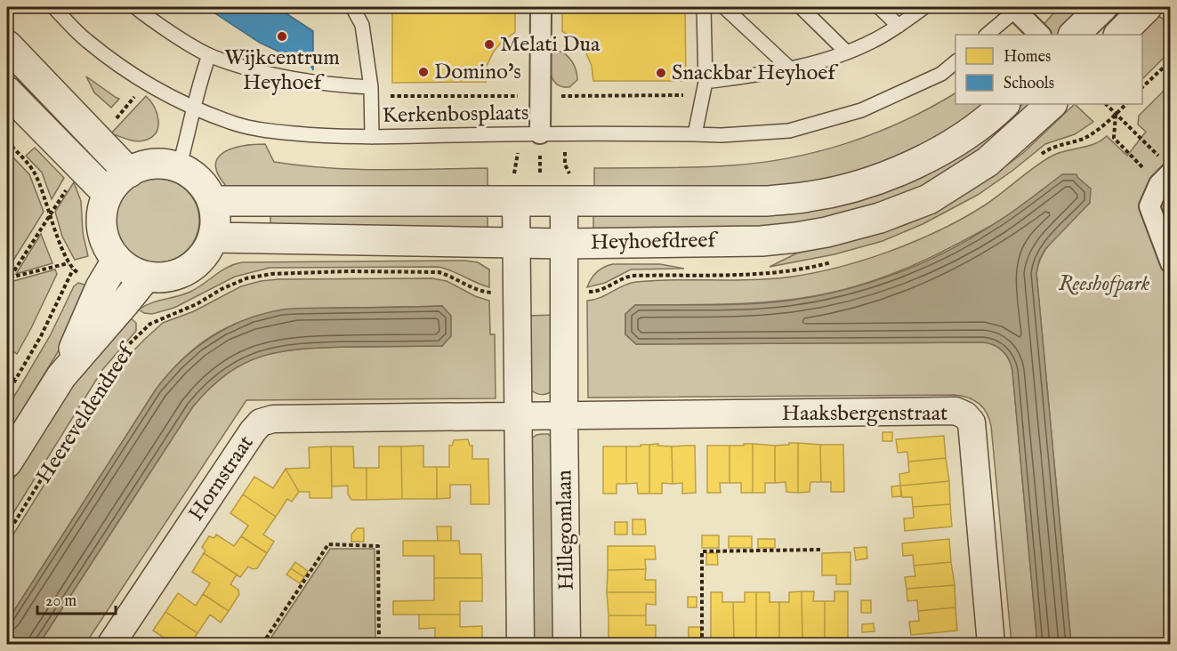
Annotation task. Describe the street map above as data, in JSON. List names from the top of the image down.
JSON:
{
  "streets": {
    "street": [
      "Heyhoefdreef",
      "Haaksbergenstraat",
      "Heereveldendreef",
      "Hornstraat",
      "Hillegomlaan"
    ],
    "lane": ["Kerkenbosplaats"]
  },
  "crossings": [
    ["Heyhoefdreef", "Heereveldendreef"],
    ["Heyhoefdreef", "Hillegomlaan"],
    ["Haaksbergenstraat", "Hillegomlaan"]
  ],
  "parks": ["Reeshofpark"],
  "places": [
    "Wijkcentrum Heyhoef",
    "Melati Dua",
    "Domino's",
    "Snackbar Heyhoef"
  ],
  "legend": ["Homes", "Schools"],
  "scale_bar": "20 m"
}
